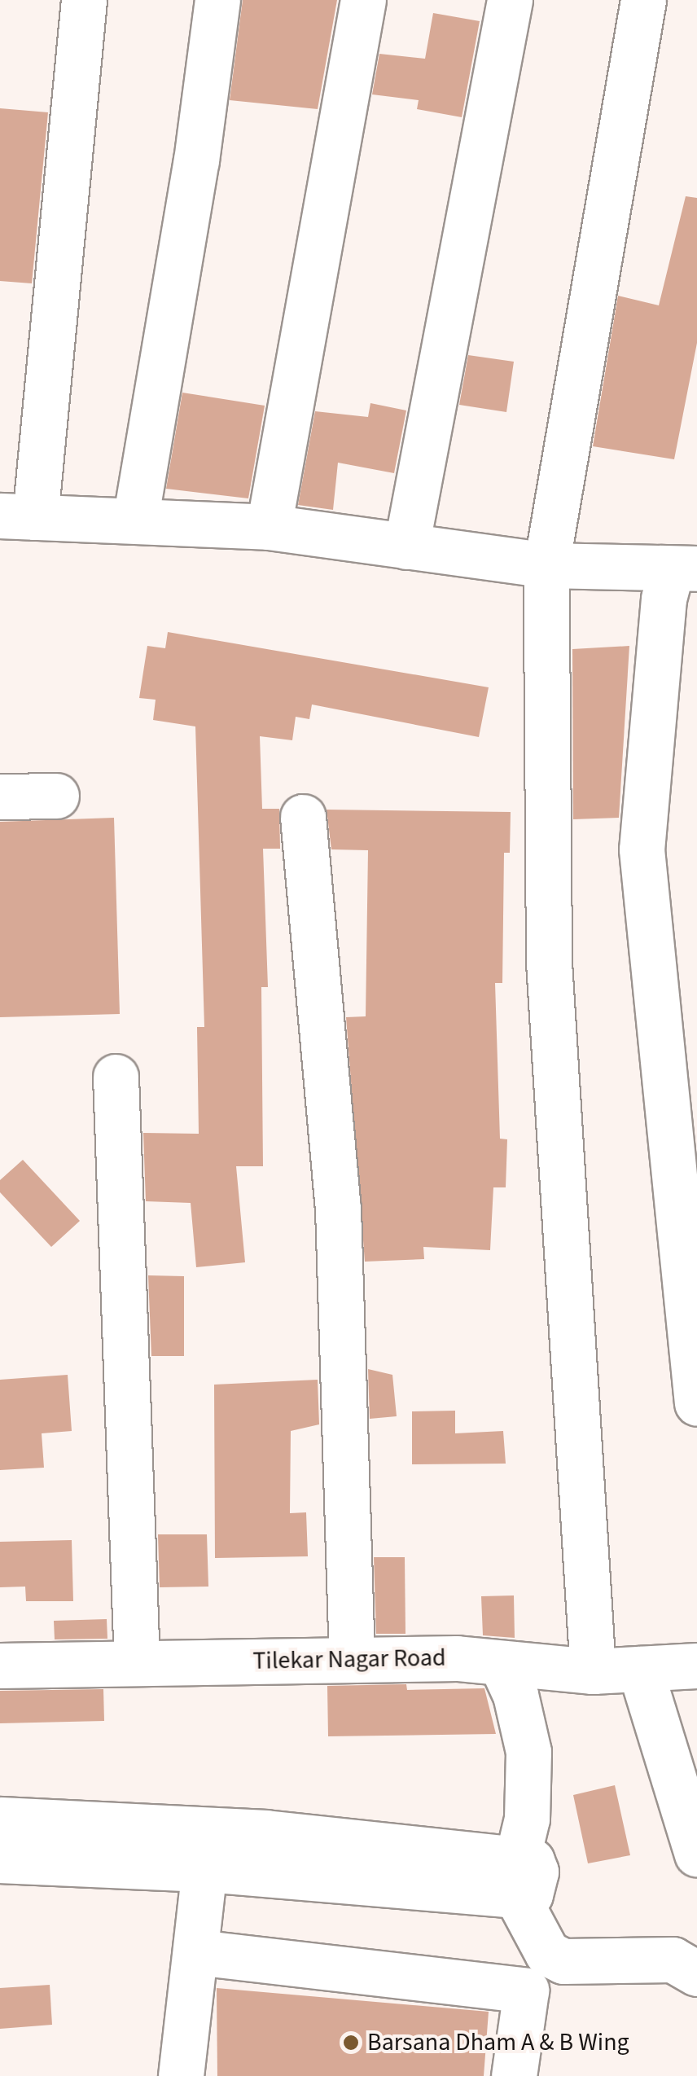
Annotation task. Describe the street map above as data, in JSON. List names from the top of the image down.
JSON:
{
  "streets": {
    "street": ["Tilekar Nagar Road"]
  },
  "places": ["Barsana Dham A & B Wing"]
}
